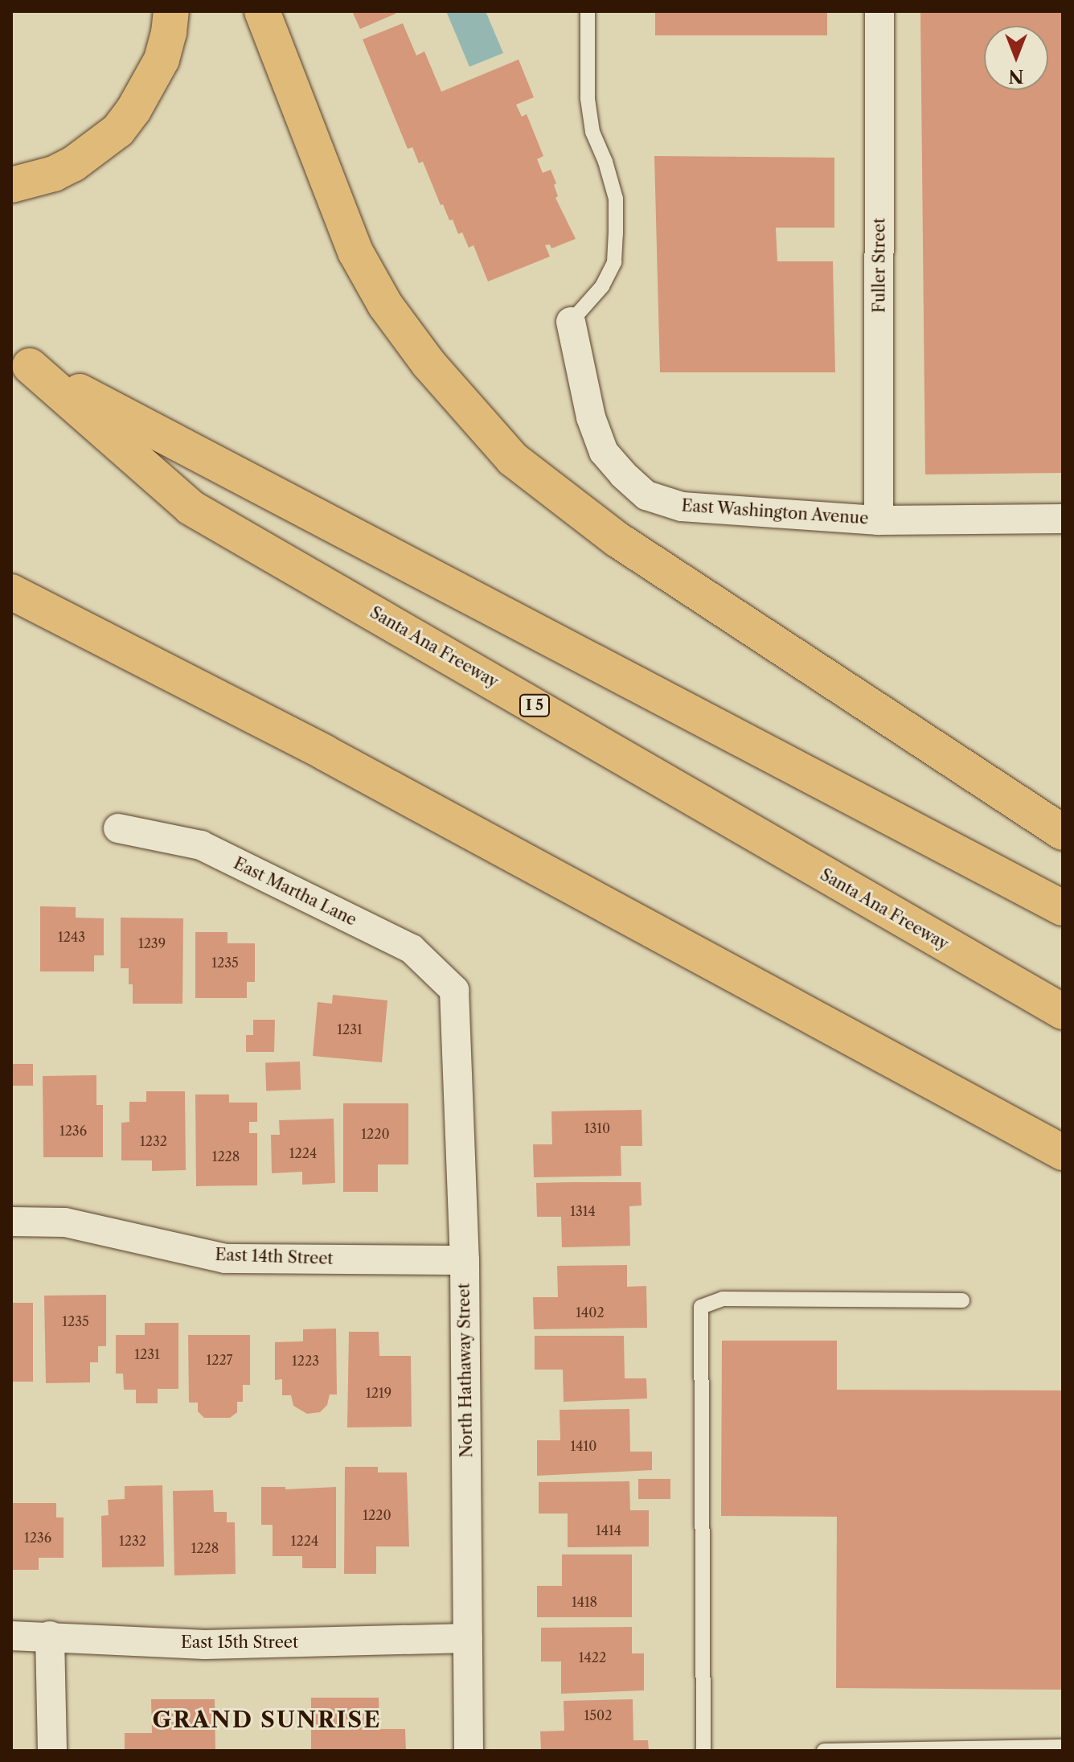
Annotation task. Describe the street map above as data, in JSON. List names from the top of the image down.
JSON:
{
  "streets": {
    "highway": ["Santa Ana Freeway", "I 5"],
    "street": [
      "Fuller Street",
      "East Washington Avenue",
      "East Martha Lane",
      "East 14th Street",
      "North Hathaway Street",
      "East 15th Street"
    ]
  },
  "crossings": [
    ["Fuller Street", "East Washington Avenue"],
    ["East Martha Lane", "North Hathaway Street"],
    ["East 14th Street", "North Hathaway Street"],
    ["North Hathaway Street", "East 15th Street"]
  ],
  "districts": ["GRAND SUNRISE"],
  "house_numbers": [
    "1243",
    "1239",
    "1235",
    "1231",
    "1310",
    "1236",
    "1220",
    "1232",
    "1224",
    "1228",
    "1314",
    "1402",
    "1235",
    "1231",
    "1227",
    "1223",
    "1219",
    "1410",
    "1220",
    "1414",
    "1236",
    "1232",
    "1224",
    "1228",
    "1418",
    "1422",
    "1502"
  ],
  "north": "bottom"
}
